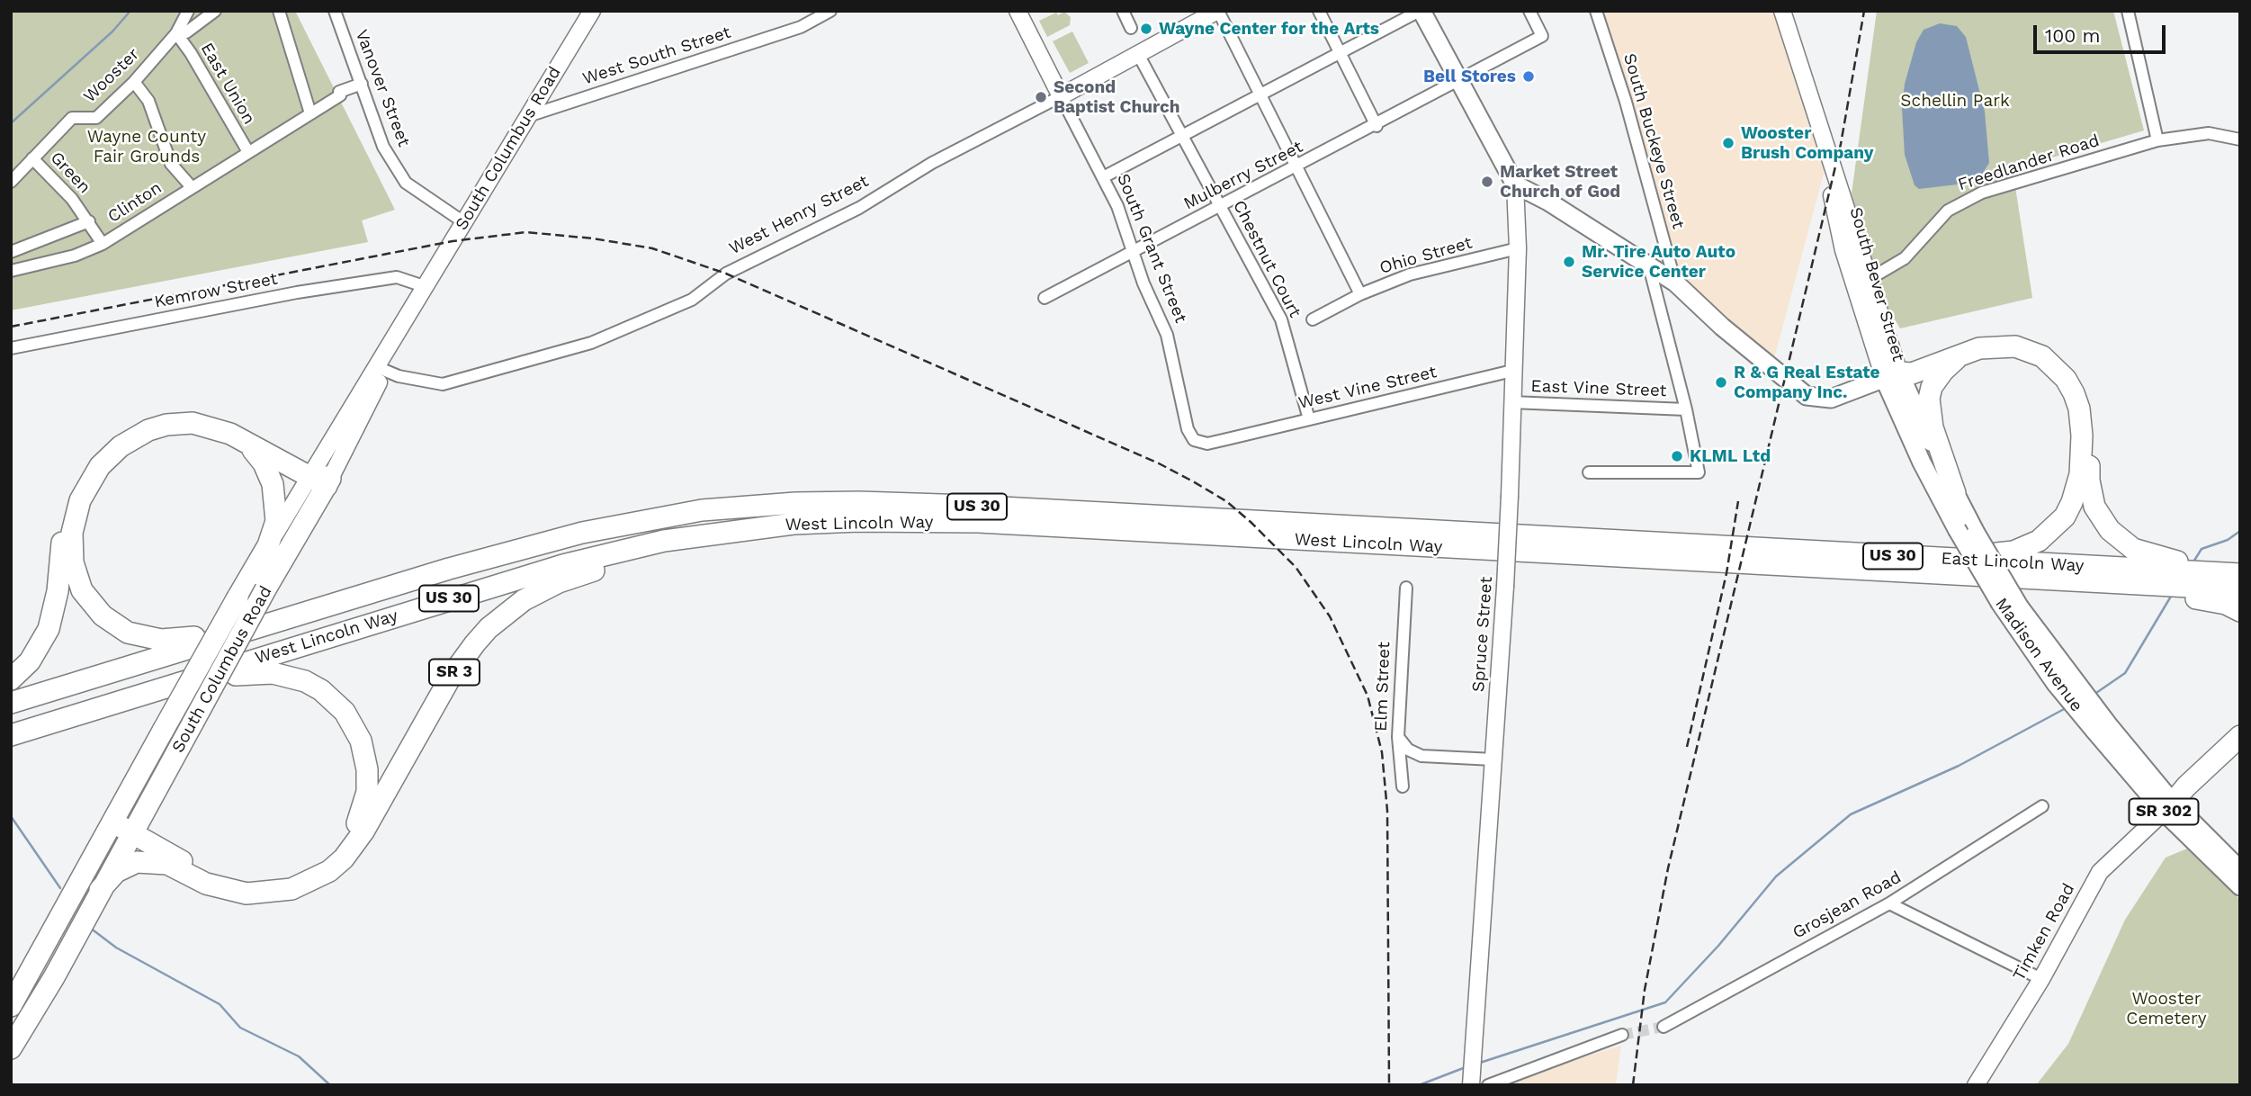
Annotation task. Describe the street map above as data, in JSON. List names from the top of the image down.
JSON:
{
  "streets": {
    "highway": [
      "South Columbus Road",
      "US 30",
      "West Lincoln Way",
      "East Lincoln Way",
      "SR 3"
    ],
    "main road": [
      "West Henry Street",
      "South Grant Street",
      "South Bever Street",
      "Spruce Street",
      "Madison Avenue",
      "SR 302",
      "Timken Road"
    ],
    "street": [
      "West South Street",
      "Wooster",
      "East Union",
      "Vanover Street",
      "South Buckeye Street",
      "Freedlander Road",
      "Green",
      "Mulberry Street",
      "Clinton",
      "Ohio Street",
      "Chestnut Court",
      "Kemrow Street",
      "West Vine Street",
      "East Vine Street",
      "Elm Street",
      "Grosjean Road"
    ]
  },
  "crossings": [
    ["West South Street", "South Columbus Road"],
    ["Wooster", "East Union"],
    ["Wooster", "Green"],
    ["East Union", "Clinton"],
    ["Vanover Street", "South Columbus Road"],
    ["Vanover Street", "Clinton"],
    ["South Columbus Road", "West Henry Street"],
    ["South Columbus Road", "Kemrow Street"],
    ["South Columbus Road", "SR 3"],
    ["Freedlander Road", "South Bever Street"],
    ["Green", "Clinton"],
    ["Mulberry Street", "South Grant Street"],
    ["Mulberry Street", "Chestnut Court"],
    ["West Henry Street", "South Grant Street"],
    ["West Henry Street", "Chestnut Court"],
    ["South Grant Street", "West Vine Street"],
    ["Ohio Street", "Spruce Street"],
    ["Chestnut Court", "West Vine Street"],
    ["South Bever Street", "Madison Avenue"],
    ["West Vine Street", "Spruce Street"],
    ["East Vine Street", "Spruce Street"],
    ["West Lincoln Way", "East Lincoln Way"],
    ["West Lincoln Way", "SR 3"],
    ["Madison Avenue", "Timken Road"]
  ],
  "parks": ["Schellin Park", "Wayne County Fair Grounds", "Wooster Cemetery"],
  "places": [
    "Wayne Center for the Arts",
    "Bell Stores",
    "Second Baptist Church",
    "Wooster Brush Company",
    "Market Street Church of God",
    "Mr. Tire Auto Auto Service Center",
    "R & G Real Estate Company Inc.",
    "KLML Ltd"
  ],
  "scale_bar": "100 m"
}
